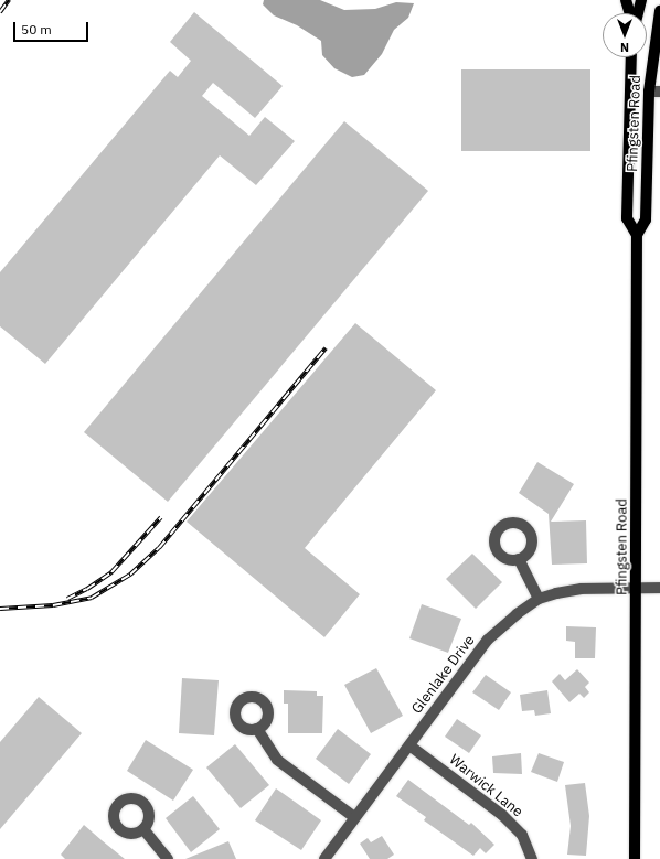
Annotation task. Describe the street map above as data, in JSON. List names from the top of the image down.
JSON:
{
  "streets": {
    "main road": ["Pfingsten Road"],
    "street": ["Glenlake Drive", "Warwick Lane"]
  },
  "crossings": [
    ["Pfingsten Road", "Glenlake Drive"],
    ["Glenlake Drive", "Warwick Lane"]
  ],
  "scale_bar": "50 m",
  "north": "bottom"
}
